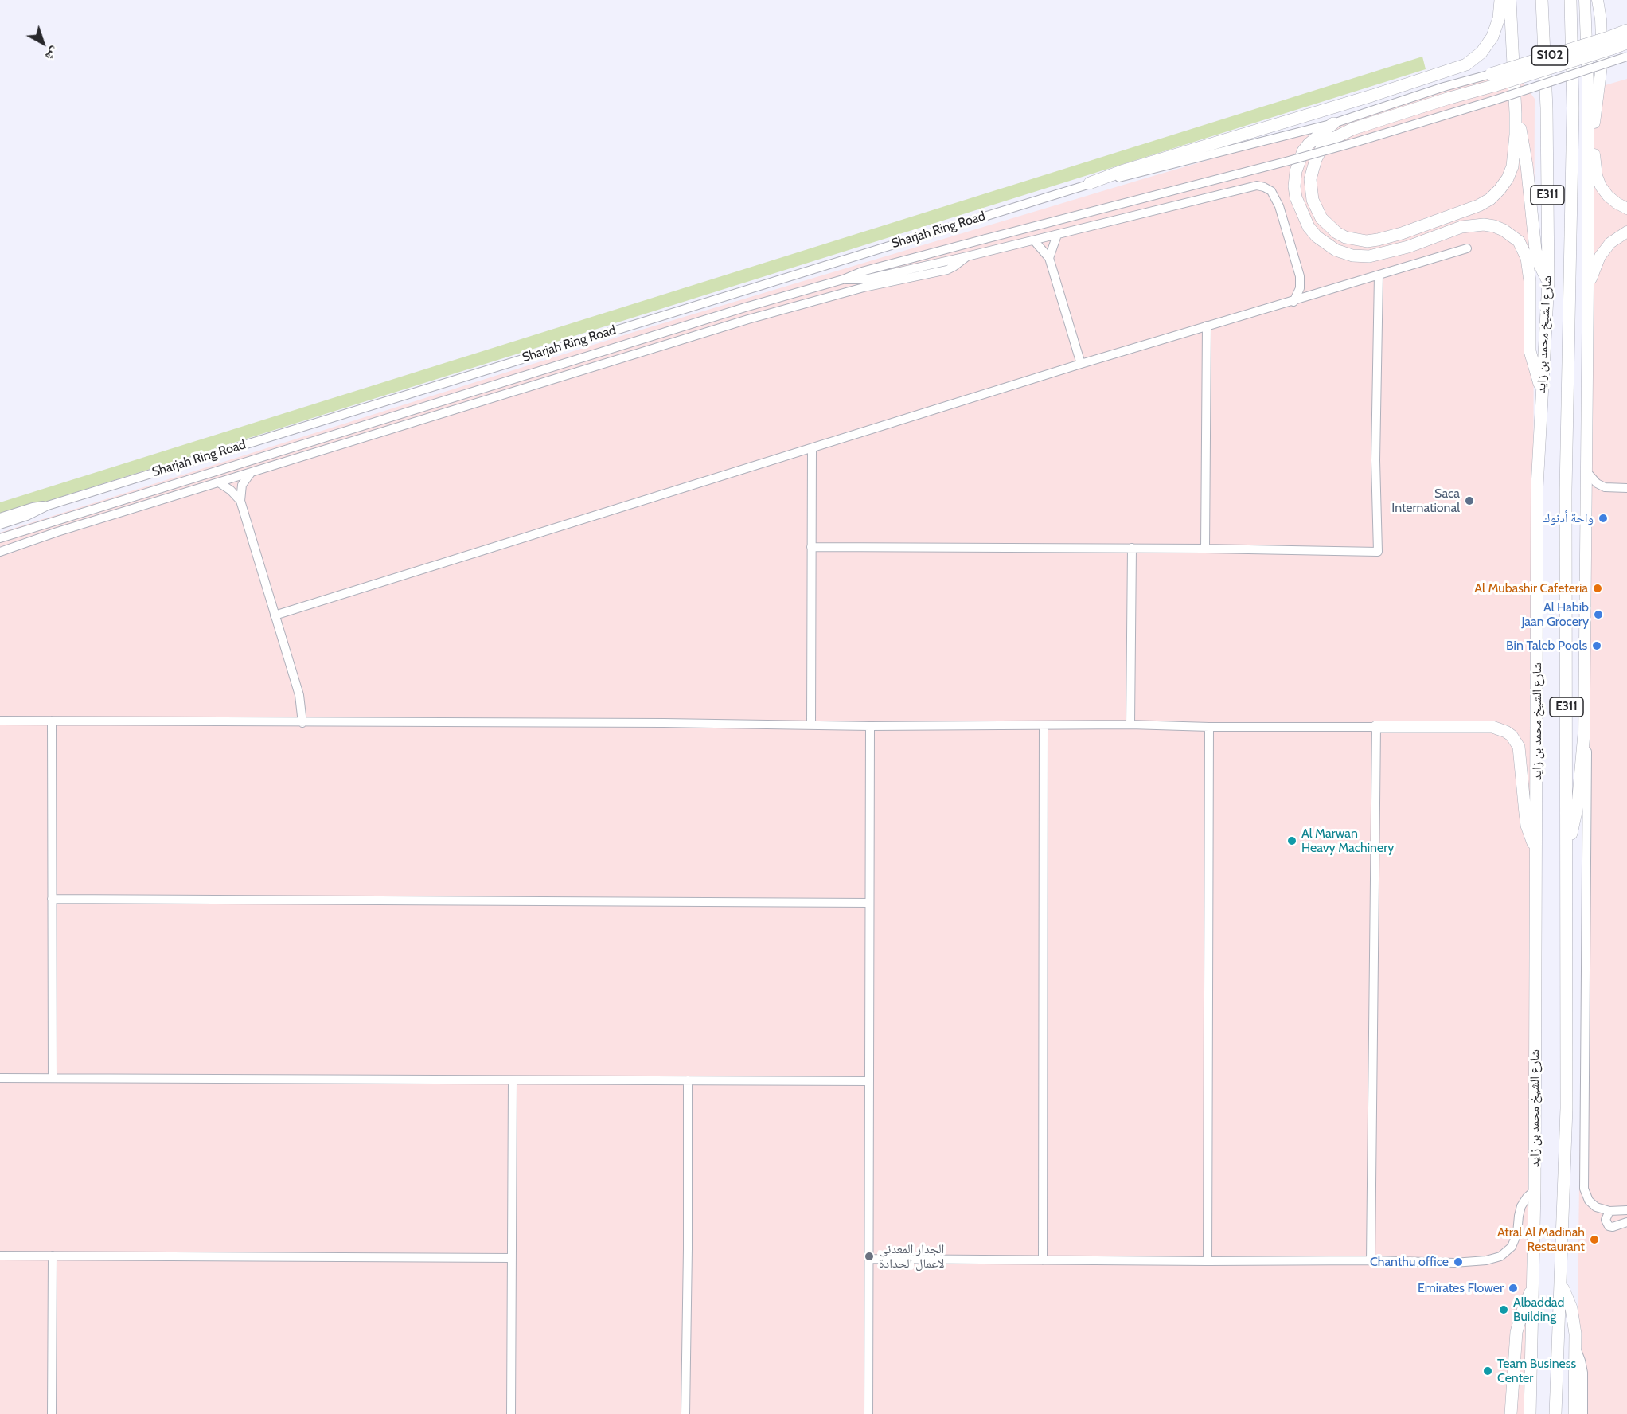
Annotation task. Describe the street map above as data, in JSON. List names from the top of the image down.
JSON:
{
  "streets": {
    "highway": ["S102", "E311", "شارع الشيخ محمد بن زايد"],
    "street": ["Sharjah Ring Road"]
  },
  "crossings": [
    ["S102", "Sharjah Ring Road"]
  ],
  "places": [
    "Saca International",
    "واحة أدنوك",
    "Al Mubashir Cafeteria",
    "Al Habib Jaan Grocery",
    "Bin Taleb Pools",
    "Al Marwan Heavy Machinery",
    "Atral Al Madinah Restaurant",
    "الجدار المعدني لاعمال الحدادة",
    "Chanthu office",
    "Emirates Flower",
    "Albaddad Building",
    "Team Business Center"
  ],
  "north": "bottom right"
}
